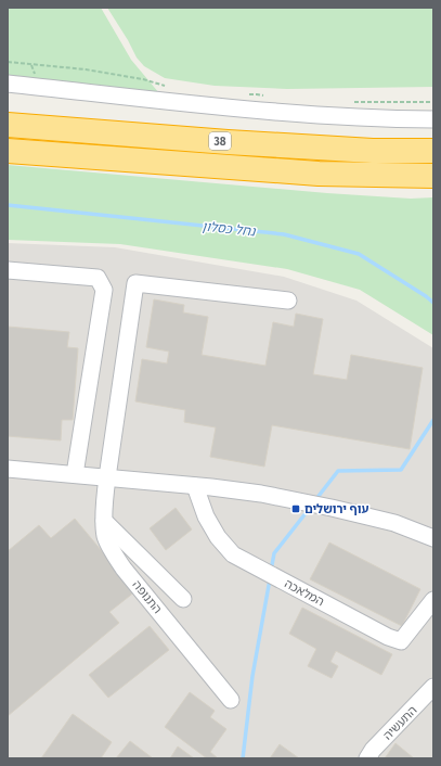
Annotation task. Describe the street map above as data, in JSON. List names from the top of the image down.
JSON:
{
  "streets": {
    "highway": ["38"],
    "street": ["המלאכה", "התנופה", "התעשיה"]
  },
  "water": ["נחל כסלון"],
  "places": {
    "transit": ["עוף ירושלים"]
  }
}
